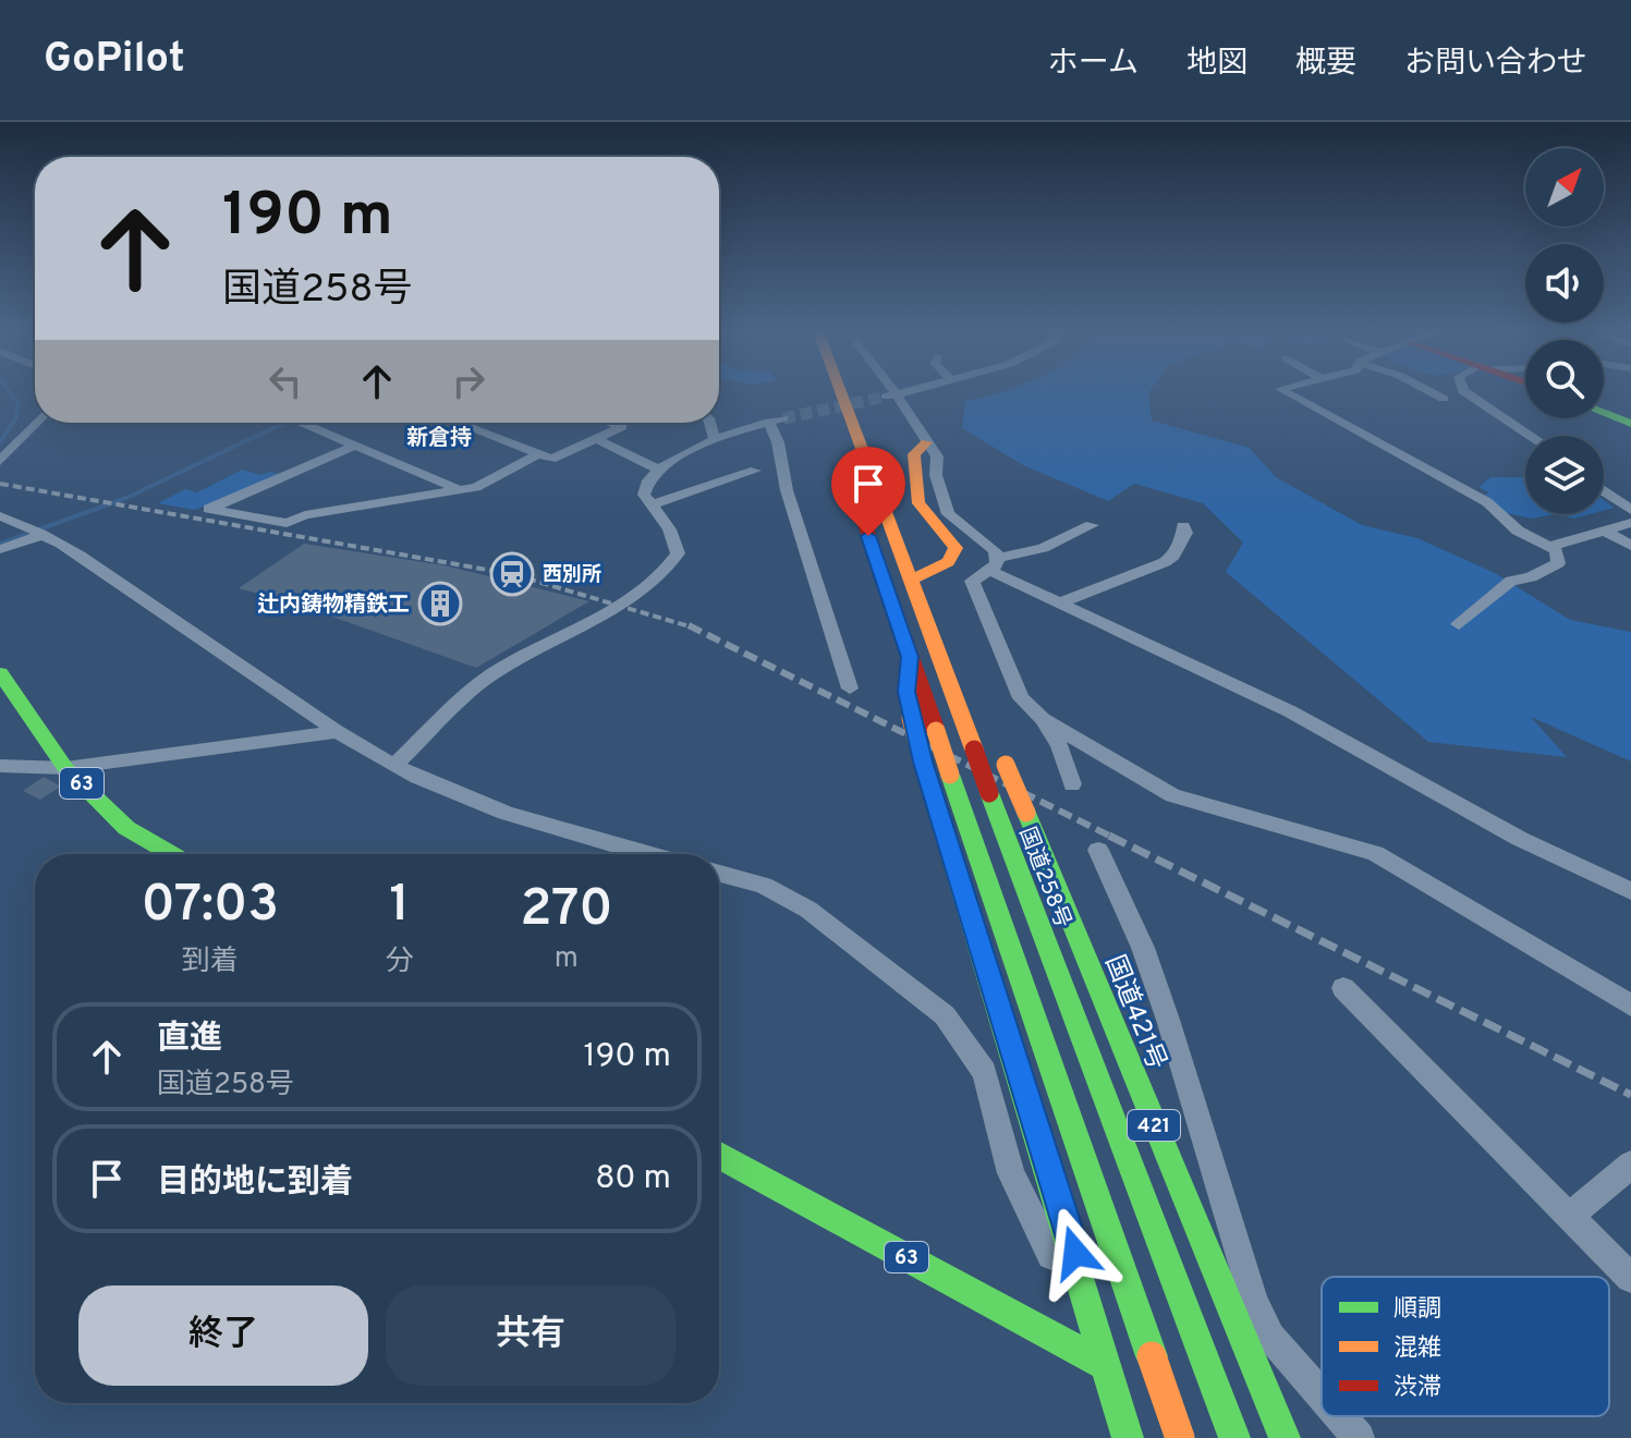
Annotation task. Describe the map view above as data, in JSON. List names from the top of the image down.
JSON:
{
  "streets": {
    "main road": [
      "63",
      "国道258号",
      "国道421号",
      "421"
    ]
  },
  "crossings": [
    ["国道258号", "国道421号"]
  ],
  "districts": ["新倉持"],
  "places": {
    "station": ["西別所"],
    "building": ["辻内鋳物精鉄工"]
  },
  "legend": ["順調", "混雑", "渋滞"],
  "north": "top right",
  "page": {
    "header": "GoPilot",
    "nav": [
      "ホーム",
      "地図",
      "概要",
      "お問い合わせ"
    ],
    "turn": ["190 m", "国道258号"],
    "eta": [
      "07:03",
      "到着",
      "1",
      "分",
      "270",
      "m"
    ],
    "list": [
      {
        "name": "直進",
        "note": "国道258号",
        "value": "190 m"
      },
      {
        "name": "目的地に到着",
        "value": "80 m"
      }
    ],
    "buttons": ["終了", "共有"]
  }
}
